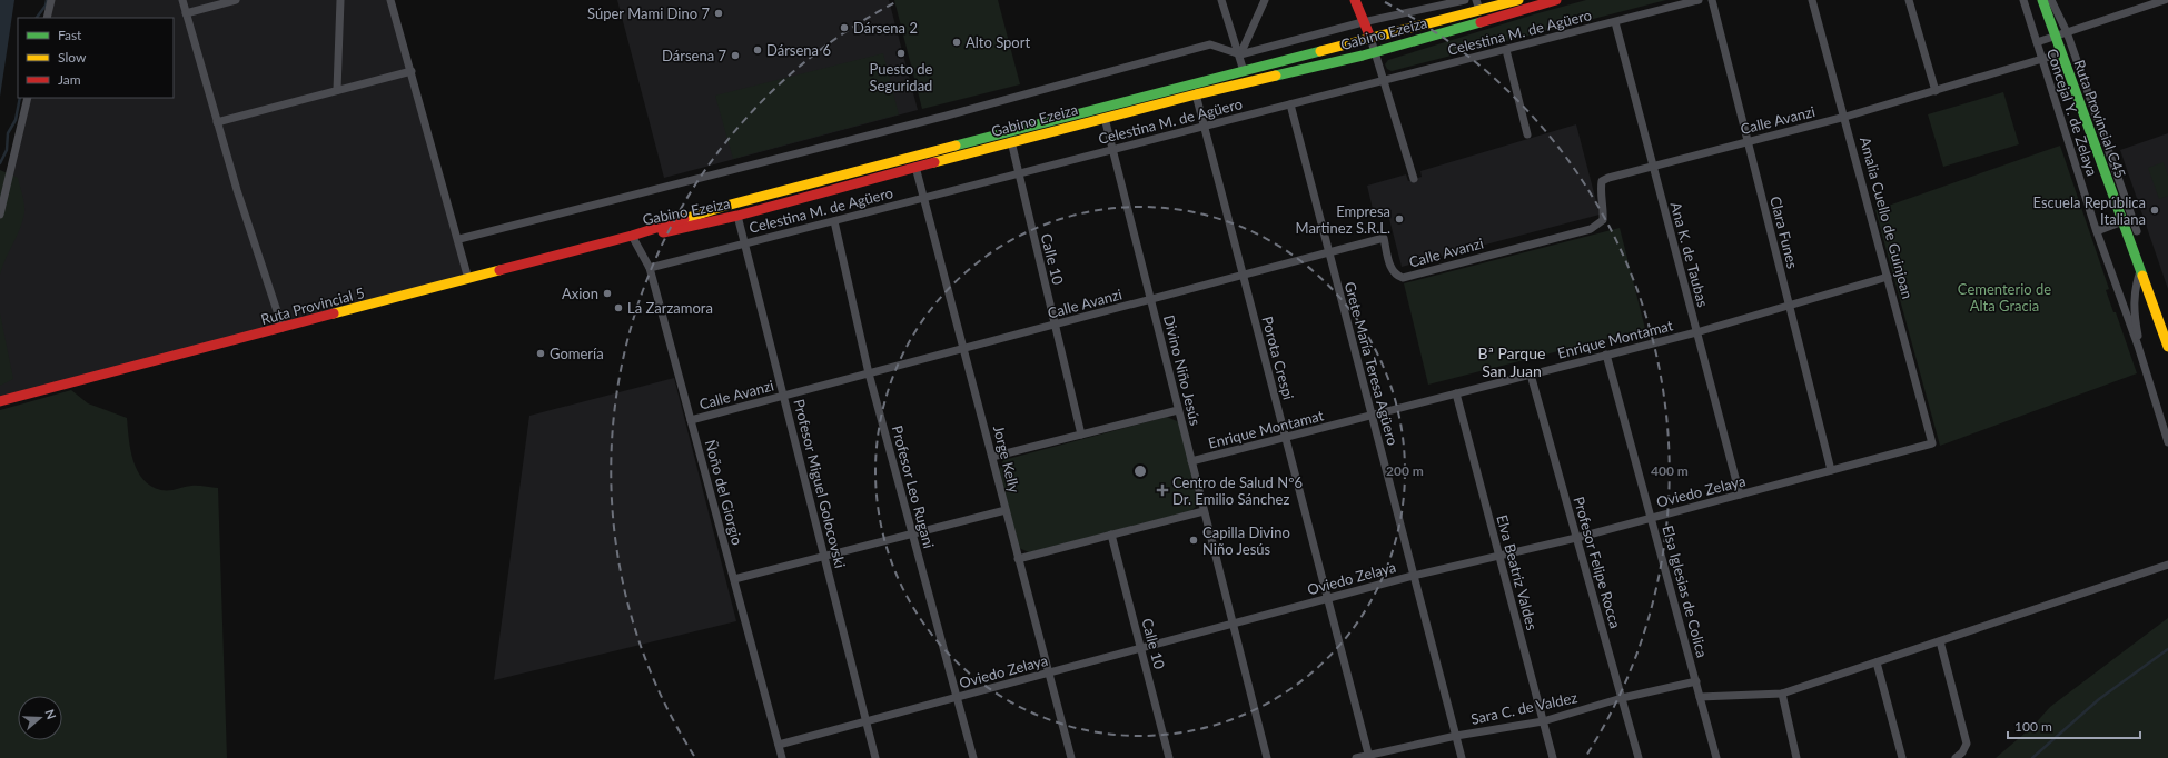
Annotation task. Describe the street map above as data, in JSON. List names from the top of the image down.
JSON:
{
  "streets": {
    "main road": ["Gabino Ezeiza", "Ruta Provincial C45", "Ruta Provincial 5"],
    "street": [
      "Celestina M. de Agüero",
      "Concejal Y. de Zelaya",
      "Calle Avanzi",
      "Amalia Cuello de Guinjoan",
      "Clara Funes",
      "Ana K. de Taubas",
      "Calle 10",
      "Enrique Montamat",
      "Porota Crespi",
      "Grete María Teresa Agüero",
      "Divino Niño Jesús",
      "Jorge Kelly",
      "Profesor Miguel Golocovski",
      "Profesor Leo Rugani",
      "Oviedo Zelaya",
      "Ñoño del Giorgio",
      "Profesor Felipe Rocca",
      "Elva Beatriz Valdes",
      "Elsa Iglesias de Colica",
      "Sara C. de Valdez"
    ]
  },
  "crossings": [
    ["Celestina M. de Agüero", "Ana K. de Taubas"],
    ["Celestina M. de Agüero", "Calle 10"],
    ["Celestina M. de Agüero", "Porota Crespi"],
    ["Celestina M. de Agüero", "Grete María Teresa Agüero"],
    ["Celestina M. de Agüero", "Divino Niño Jesús"],
    ["Celestina M. de Agüero", "Jorge Kelly"],
    ["Celestina M. de Agüero", "Profesor Miguel Golocovski"],
    ["Celestina M. de Agüero", "Profesor Leo Rugani"],
    ["Celestina M. de Agüero", "Ñoño del Giorgio"],
    ["Gabino Ezeiza", "Calle 10"],
    ["Gabino Ezeiza", "Ruta Provincial 5"],
    ["Gabino Ezeiza", "Porota Crespi"],
    ["Gabino Ezeiza", "Divino Niño Jesús"],
    ["Gabino Ezeiza", "Jorge Kelly"],
    ["Gabino Ezeiza", "Profesor Miguel Golocovski"],
    ["Gabino Ezeiza", "Ñoño del Giorgio"],
    ["Concejal Y. de Zelaya", "Calle Avanzi"],
    ["Ruta Provincial C45", "Calle Avanzi"],
    ["Calle Avanzi", "Amalia Cuello de Guinjoan"],
    ["Calle Avanzi", "Clara Funes"],
    ["Calle Avanzi", "Ana K. de Taubas"],
    ["Calle Avanzi", "Calle 10"],
    ["Calle Avanzi", "Porota Crespi"],
    ["Calle Avanzi", "Grete María Teresa Agüero"],
    ["Calle Avanzi", "Divino Niño Jesús"],
    ["Calle Avanzi", "Jorge Kelly"],
    ["Calle Avanzi", "Profesor Miguel Golocovski"],
    ["Calle Avanzi", "Profesor Leo Rugani"],
    ["Calle Avanzi", "Ñoño del Giorgio"],
    ["Amalia Cuello de Guinjoan", "Enrique Montamat"],
    ["Amalia Cuello de Guinjoan", "Oviedo Zelaya"],
    ["Clara Funes", "Enrique Montamat"],
    ["Clara Funes", "Oviedo Zelaya"],
    ["Ana K. de Taubas", "Enrique Montamat"],
    ["Ana K. de Taubas", "Oviedo Zelaya"],
    ["Calle 10", "Oviedo Zelaya"],
    ["Ruta Provincial 5", "Ñoño del Giorgio"],
    ["Enrique Montamat", "Porota Crespi"],
    ["Enrique Montamat", "Grete María Teresa Agüero"],
    ["Enrique Montamat", "Divino Niño Jesús"],
    ["Enrique Montamat", "Profesor Felipe Rocca"],
    ["Enrique Montamat", "Elva Beatriz Valdes"],
    ["Enrique Montamat", "Elsa Iglesias de Colica"],
    ["Porota Crespi", "Oviedo Zelaya"],
    ["Porota Crespi", "Sara C. de Valdez"],
    ["Grete María Teresa Agüero", "Oviedo Zelaya"],
    ["Grete María Teresa Agüero", "Sara C. de Valdez"],
    ["Divino Niño Jesús", "Oviedo Zelaya"],
    ["Jorge Kelly", "Oviedo Zelaya"],
    ["Profesor Miguel Golocovski", "Oviedo Zelaya"],
    ["Profesor Leo Rugani", "Oviedo Zelaya"],
    ["Oviedo Zelaya", "Ñoño del Giorgio"],
    ["Oviedo Zelaya", "Profesor Felipe Rocca"],
    ["Oviedo Zelaya", "Elva Beatriz Valdes"],
    ["Oviedo Zelaya", "Elsa Iglesias de Colica"],
    ["Profesor Felipe Rocca", "Sara C. de Valdez"],
    ["Elva Beatriz Valdes", "Sara C. de Valdez"],
    ["Elsa Iglesias de Colica", "Sara C. de Valdez"]
  ],
  "districts": ["Bª Parque San Juan"],
  "parks": ["Cementerio de Alta Gracia"],
  "places": {
    "other": [
      "Súper Mami Dino 7",
      "Dársena 2",
      "Alto Sport",
      "Dársena 6",
      "Puesto de Seguridad",
      "Dársena 7",
      "Escuela República Italiana",
      "Empresa Martinez S.R.L.",
      "Axion",
      "La Zarzamora",
      "Gomería",
      "Capilla Divino Niño Jesús"
    ],
    "health": ["Centro de Salud Nº6 Dr. Emilio Sánchez"]
  },
  "legend": ["Fast", "Slow", "Jam"],
  "scale_bar": "100 m",
  "north": "right",
  "rings": ["200 m", "400 m"]
}
